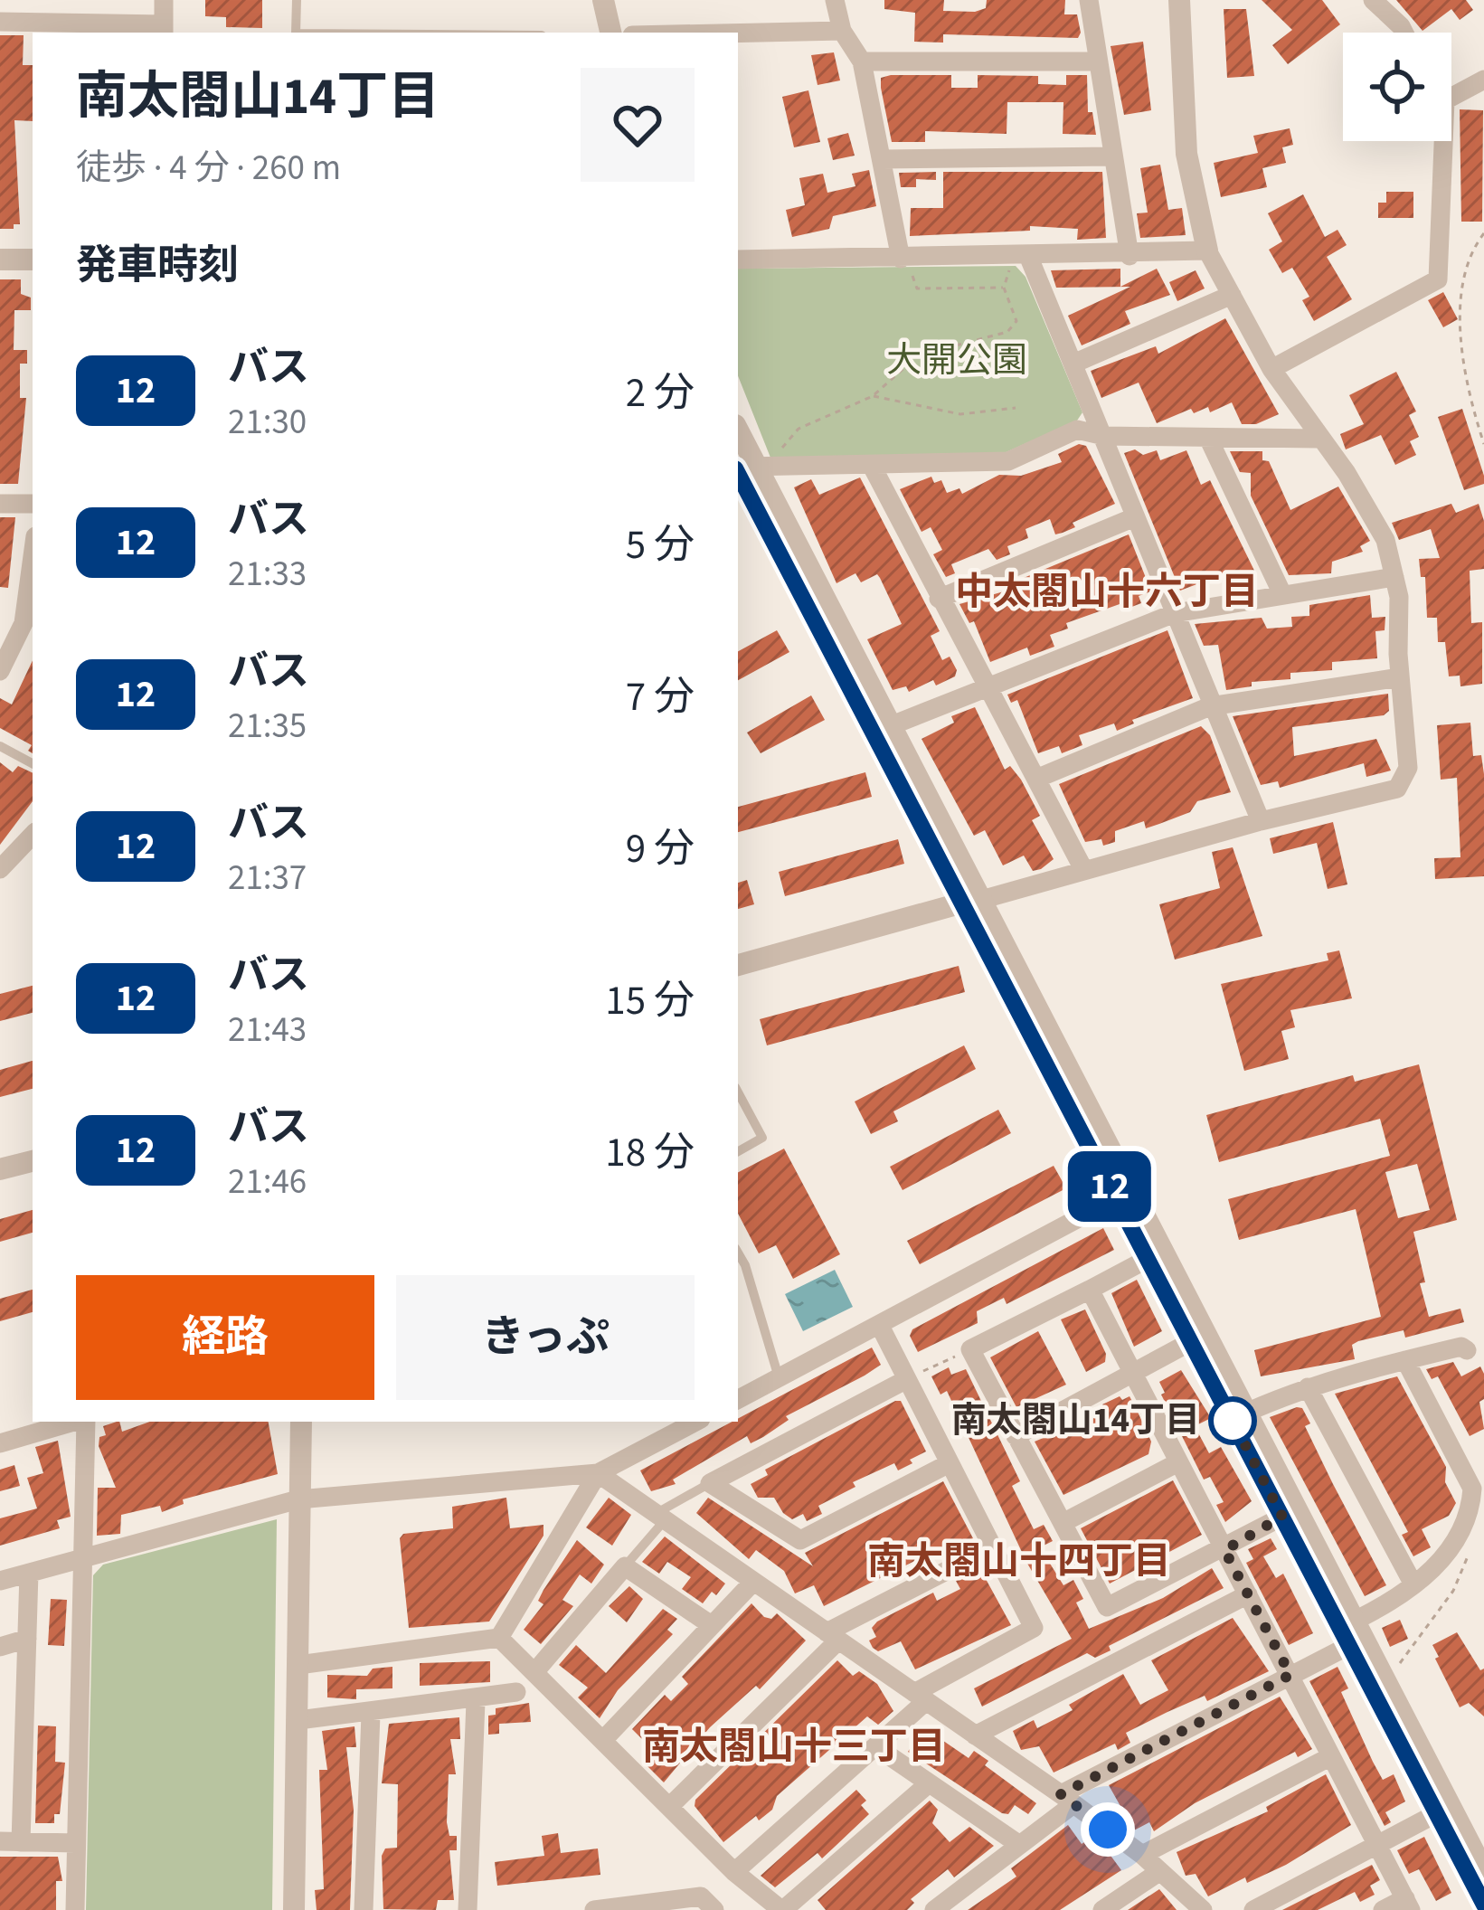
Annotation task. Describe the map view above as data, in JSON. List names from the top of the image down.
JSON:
{
  "districts": ["中太閤山十六丁目", "南太閤山十四丁目", "南太閤山十三丁目"],
  "parks": ["大開公園"],
  "places": ["南太閤山14丁目"],
  "lines": ["bus line 12"],
  "page": {
    "on_map": "12",
    "heading": [
      ["南太閤山14丁目", "徒歩 · 4 分 · 260 m"],
      "発車時刻"
    ],
    "list": [
      {
        "mark": "12",
        "name": "バス",
        "note": "21:30",
        "value": "2 分"
      },
      {
        "mark": "12",
        "name": "バス",
        "note": "21:33",
        "value": "5 分"
      },
      {
        "mark": "12",
        "name": "バス",
        "note": "21:35",
        "value": "7 分"
      },
      {
        "mark": "12",
        "name": "バス",
        "note": "21:37",
        "value": "9 分"
      },
      {
        "mark": "12",
        "name": "バス",
        "note": "21:43",
        "value": "15 分"
      },
      {
        "mark": "12",
        "name": "バス",
        "note": "21:46",
        "value": "18 分"
      }
    ],
    "buttons": ["経路", "きっぷ"]
  }
}
